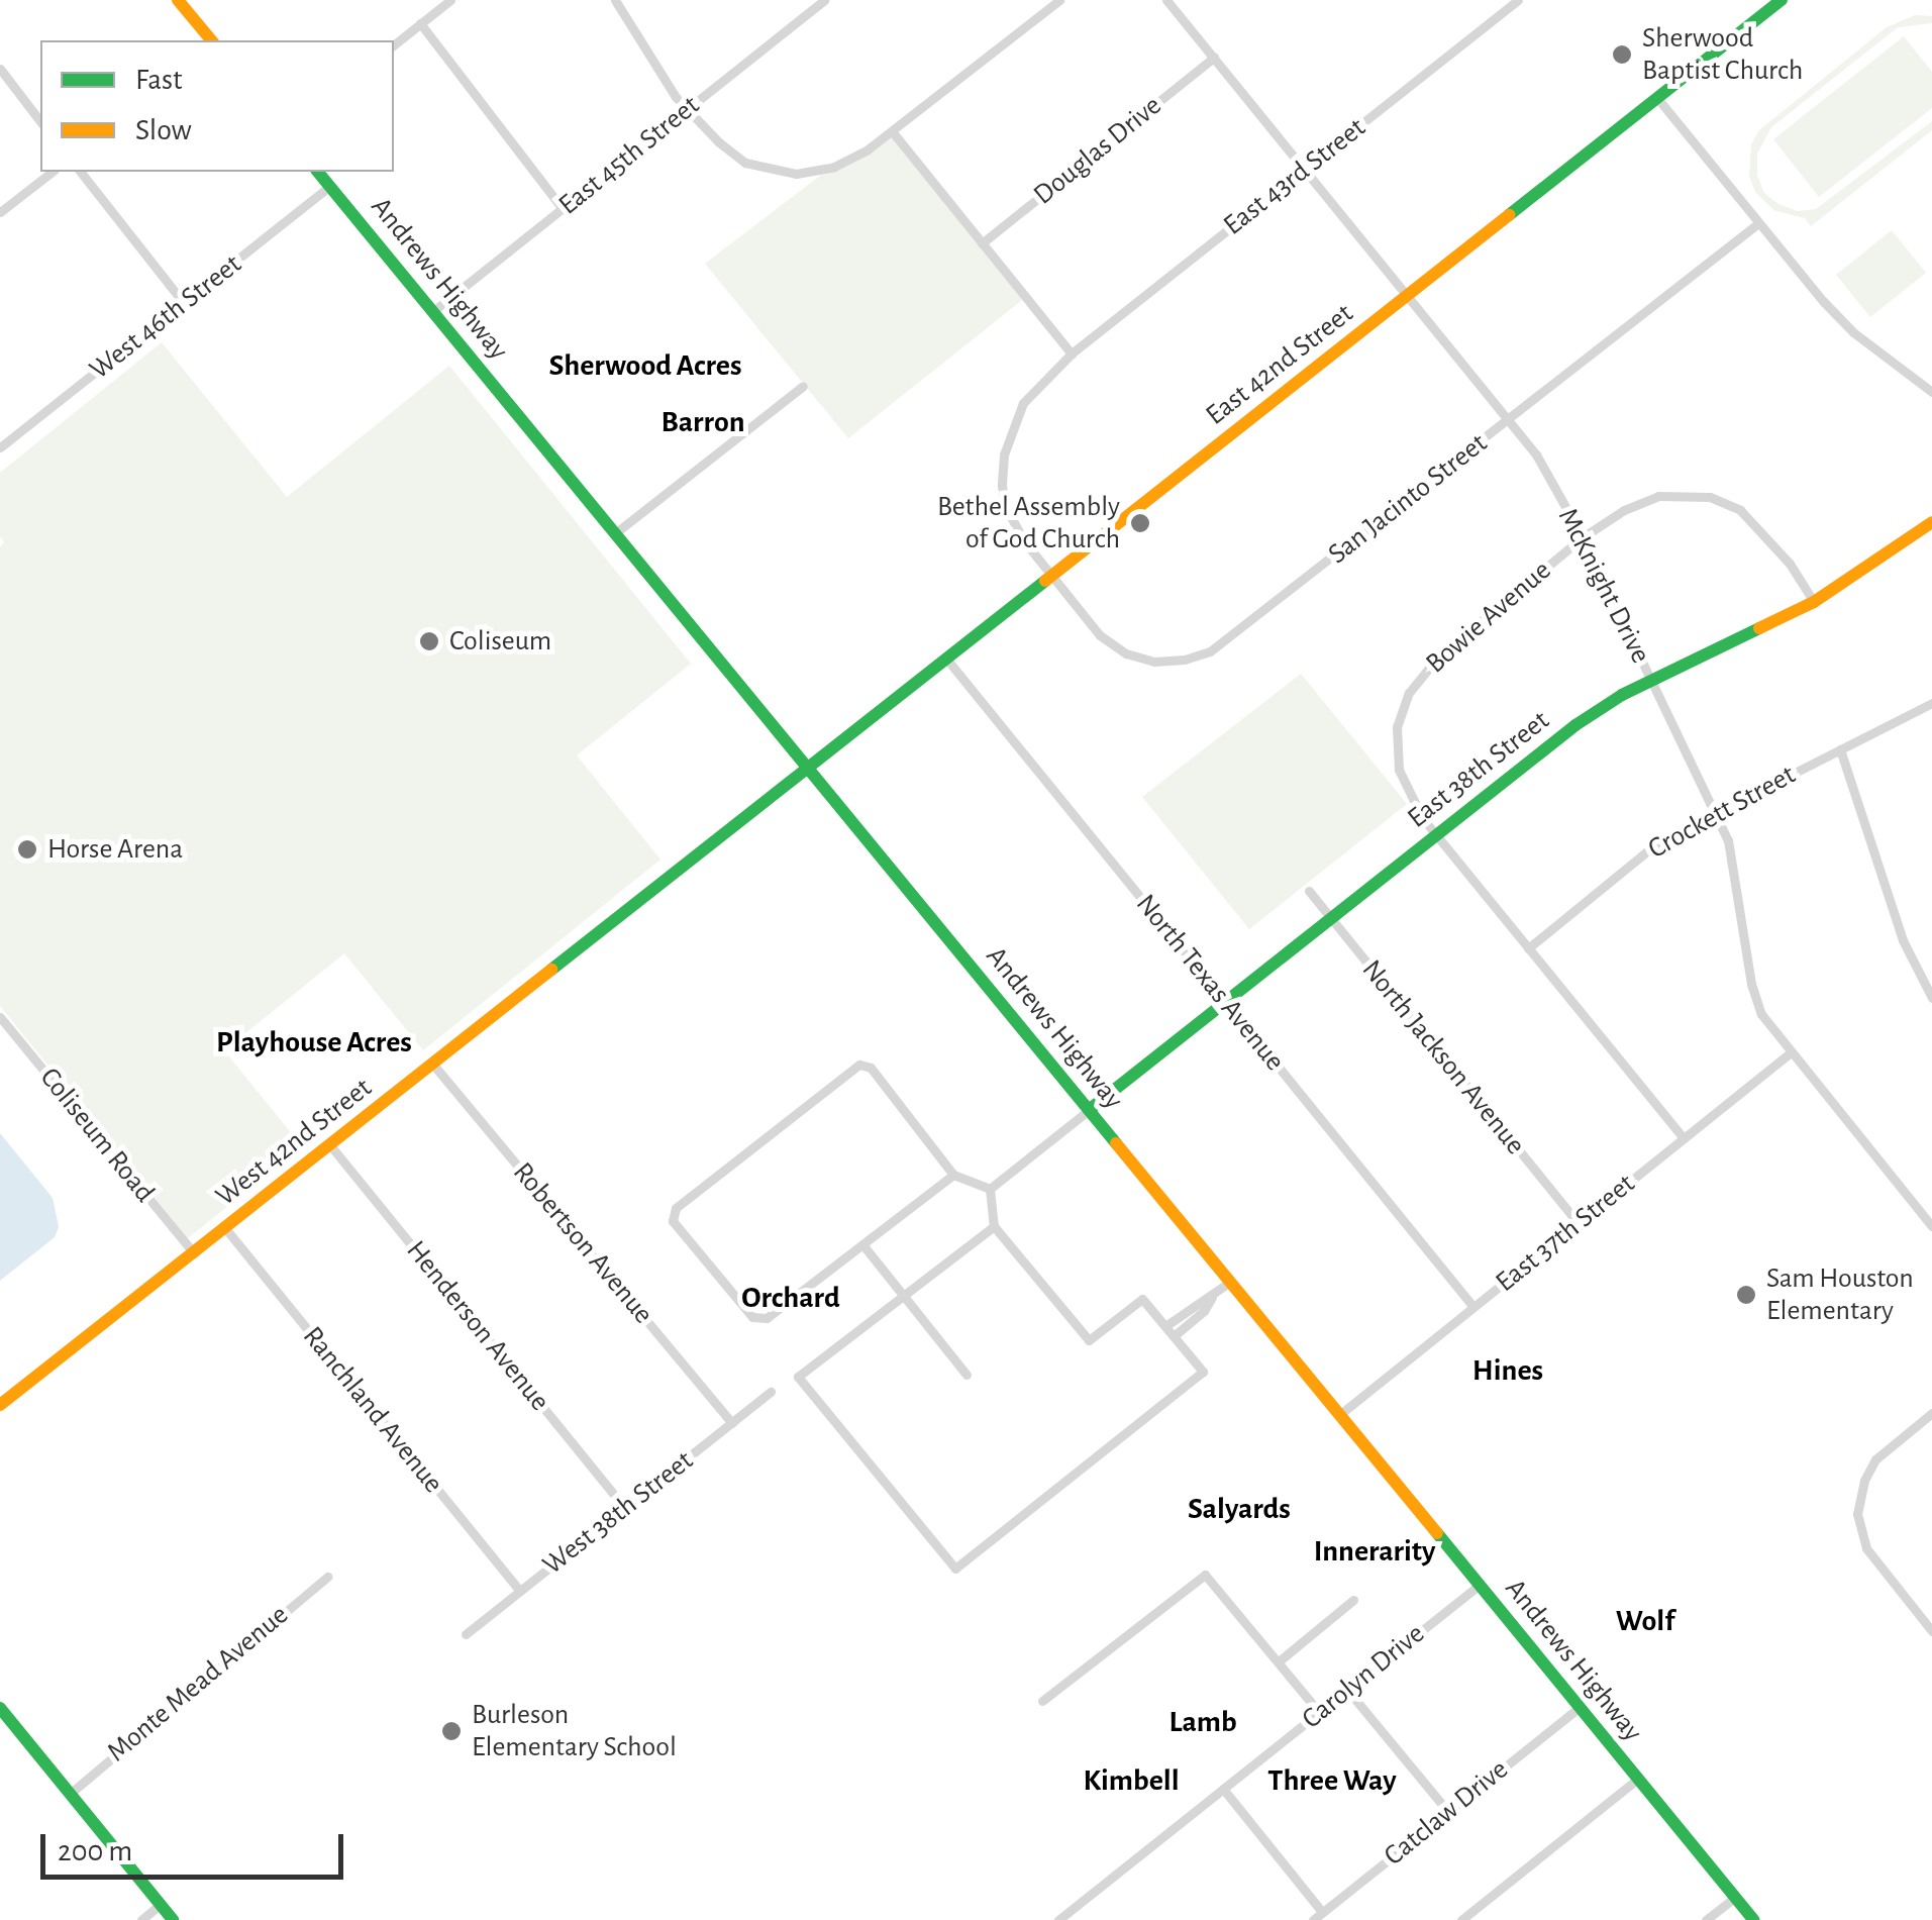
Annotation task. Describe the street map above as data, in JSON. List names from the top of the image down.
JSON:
{
  "streets": {
    "main road": [
      "Andrews Highway",
      "East 42nd Street",
      "East 38th Street",
      "West 42nd Street"
    ],
    "street": [
      "Douglas Drive",
      "East 45th Street",
      "East 43rd Street",
      "West 46th Street",
      "San Jacinto Street",
      "McKnight Drive",
      "Bowie Avenue",
      "Crockett Street",
      "North Texas Avenue",
      "North Jackson Avenue",
      "Coliseum Road",
      "East 37th Street",
      "Robertson Avenue",
      "Henderson Avenue",
      "Ranchland Avenue",
      "West 38th Street",
      "Carolyn Drive",
      "Monte Mead Avenue",
      "Catclaw Drive"
    ]
  },
  "crossings": [
    ["Douglas Drive", "McKnight Drive"],
    ["East 45th Street", "Andrews Highway"],
    ["East 43rd Street", "East 42nd Street"],
    ["East 43rd Street", "San Jacinto Street"],
    ["East 43rd Street", "McKnight Drive"],
    ["Andrews Highway", "West 46th Street"],
    ["Andrews Highway", "East 42nd Street"],
    ["Andrews Highway", "East 38th Street"],
    ["Andrews Highway", "West 42nd Street"],
    ["Andrews Highway", "East 37th Street"],
    ["Andrews Highway", "Carolyn Drive"],
    ["Andrews Highway", "Catclaw Drive"],
    ["East 42nd Street", "San Jacinto Street"],
    ["East 42nd Street", "McKnight Drive"],
    ["East 42nd Street", "North Texas Avenue"],
    ["East 42nd Street", "West 42nd Street"],
    ["San Jacinto Street", "McKnight Drive"],
    ["McKnight Drive", "Bowie Avenue"],
    ["McKnight Drive", "East 38th Street"],
    ["McKnight Drive", "Crockett Street"],
    ["McKnight Drive", "East 37th Street"],
    ["Bowie Avenue", "East 38th Street"],
    ["Bowie Avenue", "Crockett Street"],
    ["Bowie Avenue", "East 37th Street"],
    ["East 38th Street", "North Texas Avenue"],
    ["East 38th Street", "North Jackson Avenue"],
    ["North Texas Avenue", "East 37th Street"],
    ["North Jackson Avenue", "East 37th Street"],
    ["Coliseum Road", "West 42nd Street"],
    ["West 42nd Street", "Robertson Avenue"],
    ["West 42nd Street", "Henderson Avenue"],
    ["West 42nd Street", "Ranchland Avenue"],
    ["Robertson Avenue", "West 38th Street"],
    ["Henderson Avenue", "West 38th Street"],
    ["Ranchland Avenue", "West 38th Street"]
  ],
  "districts": [
    "Sherwood Acres",
    "Barron",
    "Playhouse Acres",
    "Orchard",
    "Hines",
    "Salyards",
    "Innerarity",
    "Wolf",
    "Lamb",
    "Kimbell",
    "Three Way"
  ],
  "places": [
    "Sherwood Baptist Church",
    "Bethel Assembly of God Church",
    "Coliseum",
    "Horse Arena",
    "Sam Houston Elementary",
    "Burleson Elementary School"
  ],
  "legend": ["Fast", "Slow"],
  "scale_bar": "200 m"
}
